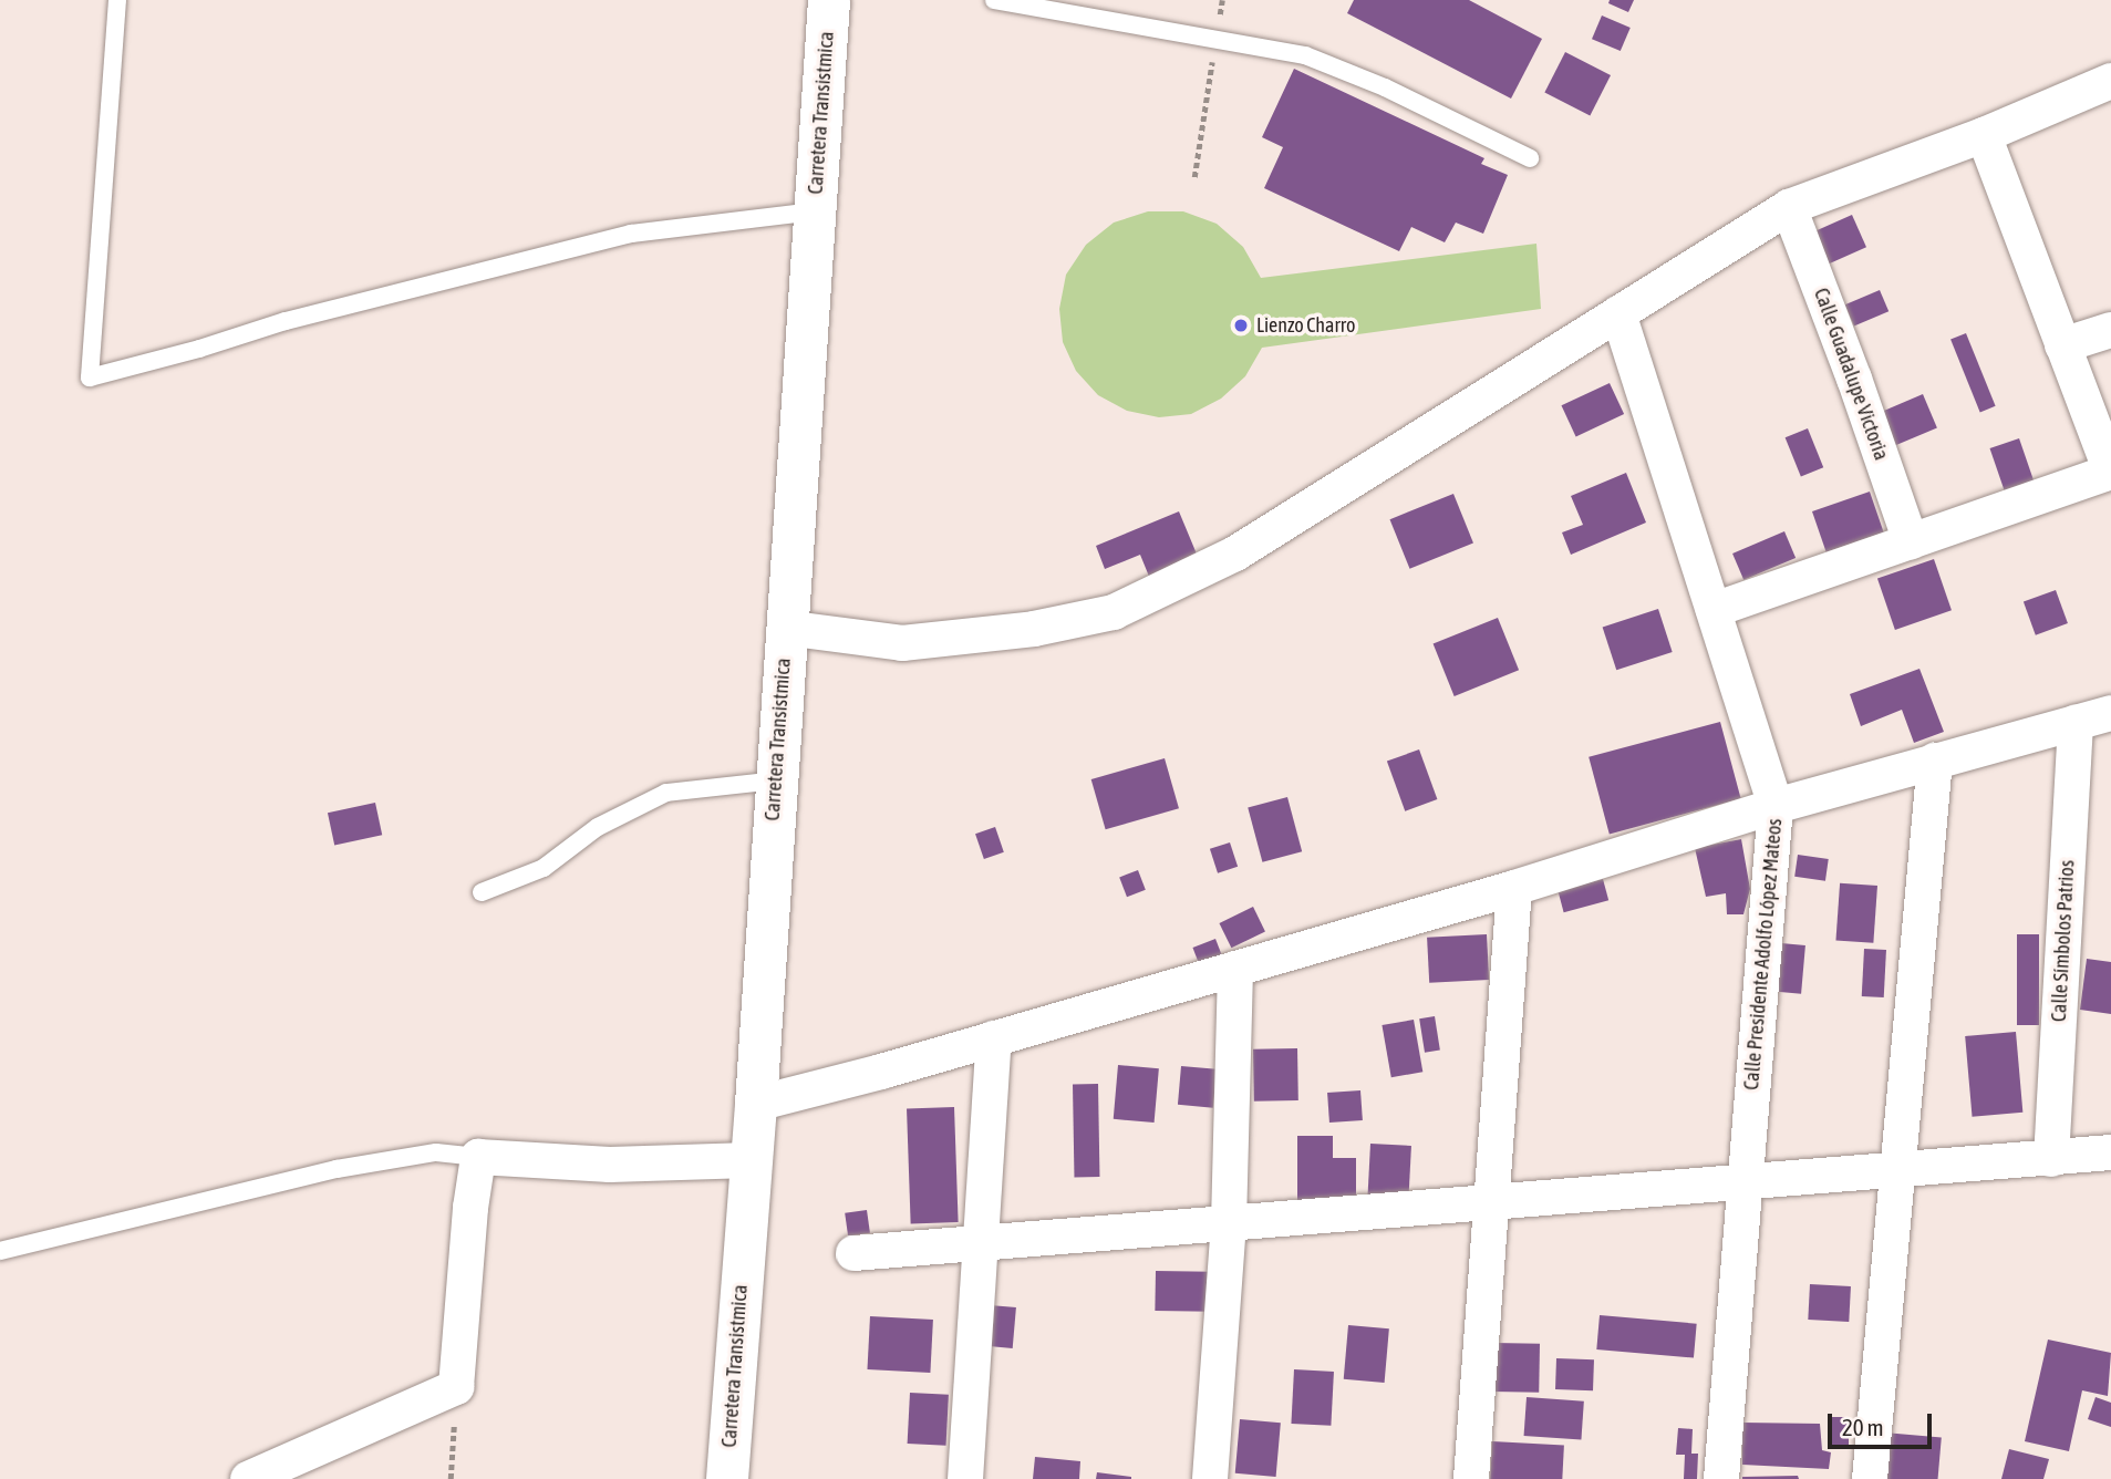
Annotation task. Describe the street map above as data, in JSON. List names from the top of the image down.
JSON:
{
  "streets": {
    "main road": ["Carretera Transistmica"],
    "street": ["Calle Guadalupe Victoria", "Calle Símbolos Patrios", "Calle Presidente Adolfo López Mateos"]
  },
  "places": ["Lienzo Charro"],
  "scale_bar": "20 m"
}
